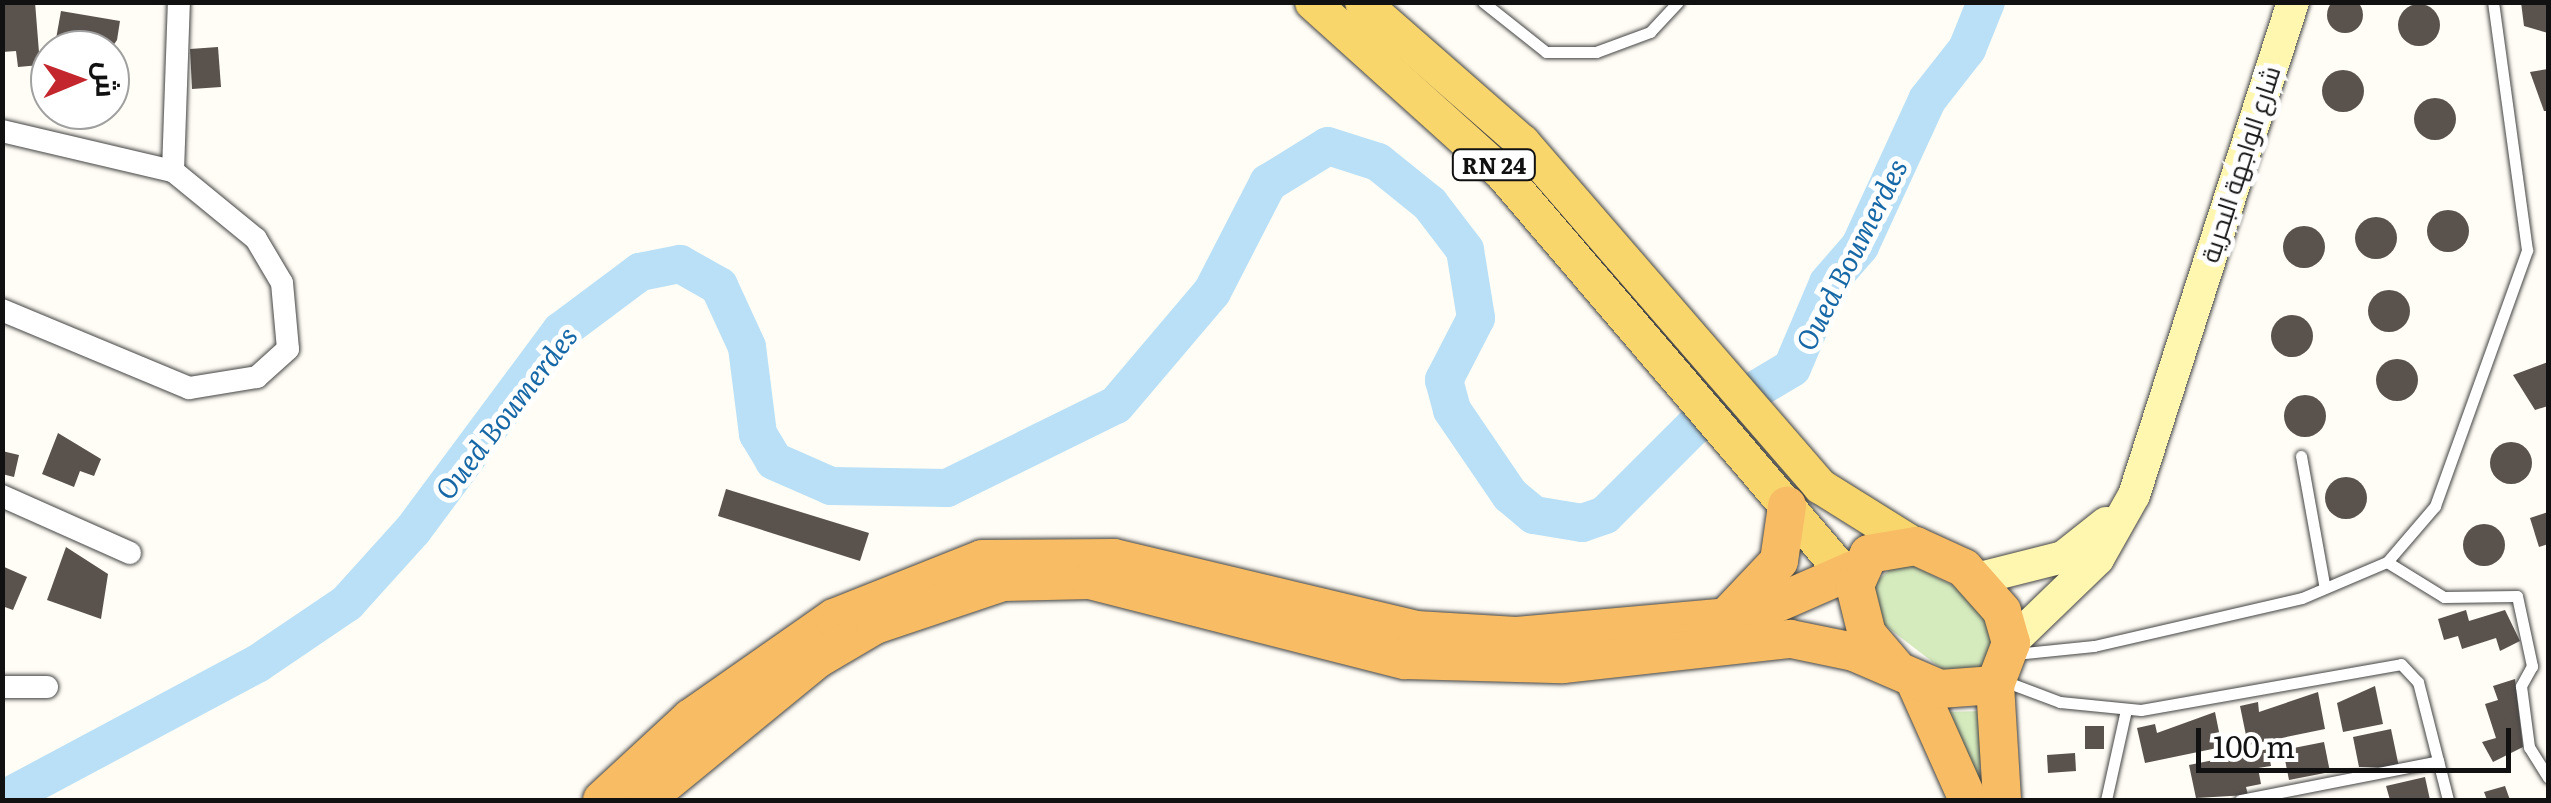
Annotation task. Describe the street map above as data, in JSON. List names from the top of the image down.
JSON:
{
  "streets": {
    "main road": ["شارع الواجهة البحرية", "RN 24"]
  },
  "crossings": [
    ["شارع الواجهة البحرية", "RN 24"]
  ],
  "water": ["Oued Boumerdes"],
  "scale_bar": "100 m",
  "north": "right"
}
